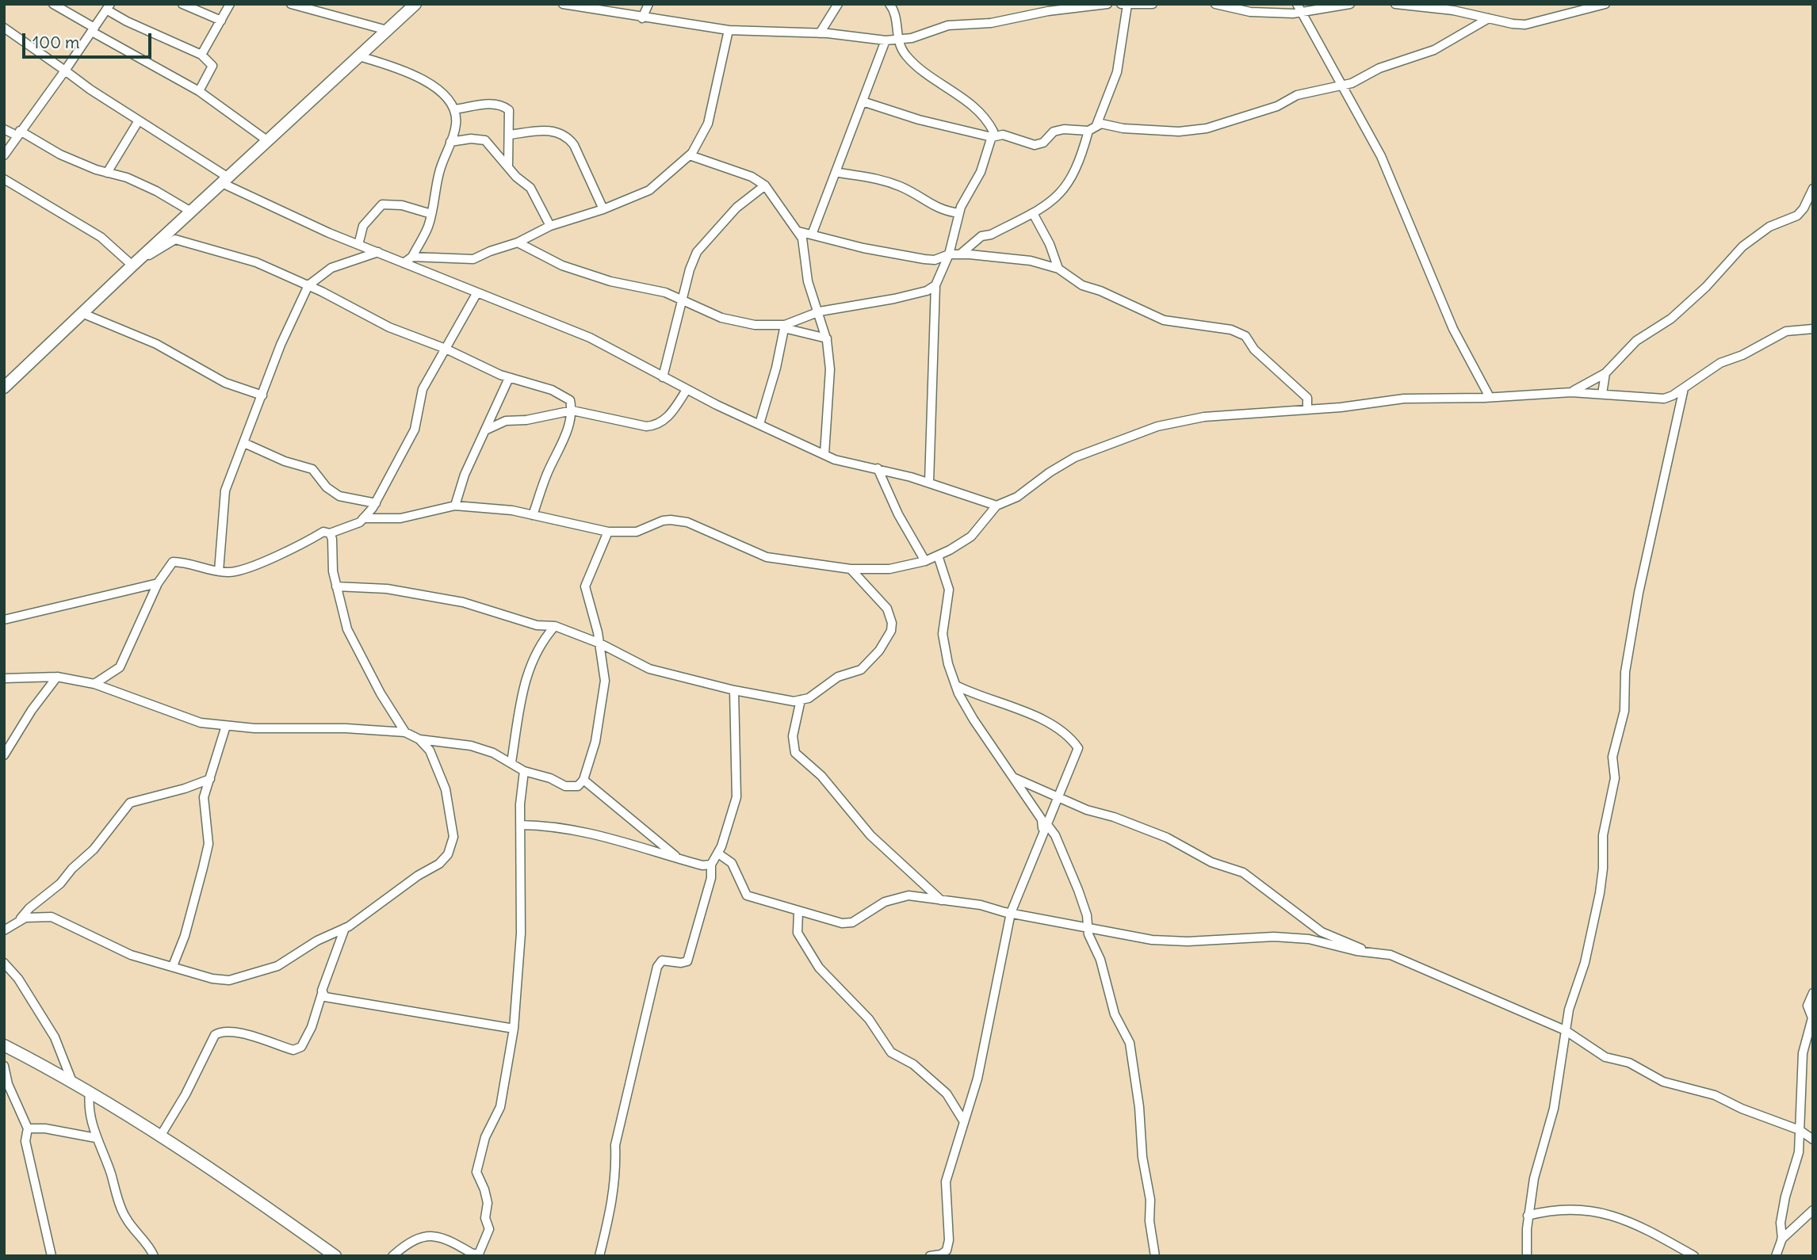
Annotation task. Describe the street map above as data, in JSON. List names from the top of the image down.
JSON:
{
  "scale_bar": "100 m"
}
